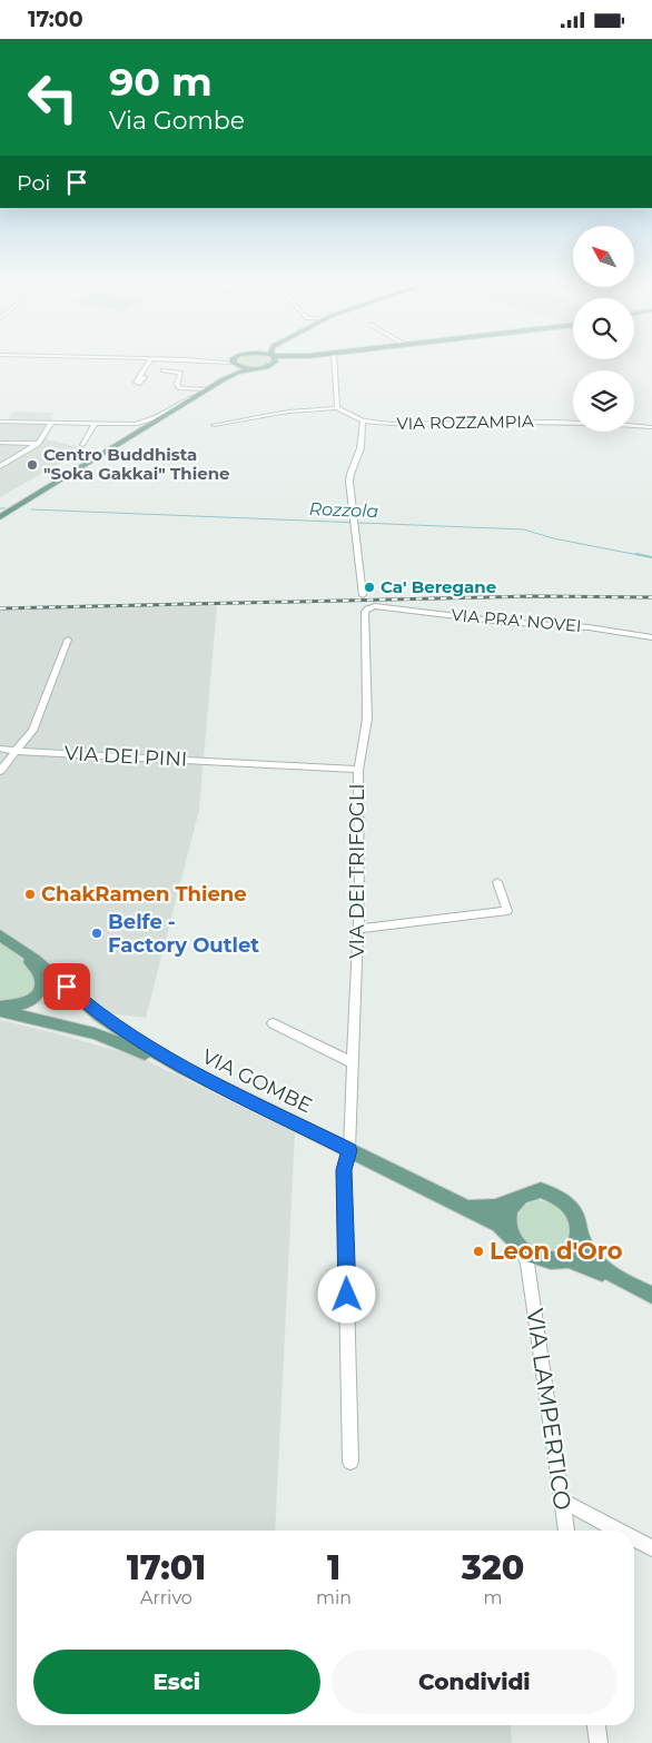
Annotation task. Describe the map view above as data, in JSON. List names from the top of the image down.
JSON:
{
  "streets": {
    "main road": ["VIA GOMBE"],
    "street": [
      "VIA ROZZAMPIA",
      "VIA PRA' NOVEI",
      "VIA DEI PINI",
      "VIA DEI TRIFOGLI",
      "VIA LAMPERTICO"
    ]
  },
  "crossings": [
    ["VIA PRA' NOVEI", "VIA DEI TRIFOGLI"],
    ["VIA DEI PINI", "VIA DEI TRIFOGLI"],
    ["VIA DEI TRIFOGLI", "VIA GOMBE"],
    ["VIA GOMBE", "VIA LAMPERTICO"]
  ],
  "water": ["Rozzola"],
  "places": [
    "Centro Buddhista \"Soka Gakkai\" Thiene",
    "Ca' Beregane",
    "ChakRamen Thiene",
    "Belfe - Factory Outlet",
    "Leon d'Oro"
  ],
  "north": "top left",
  "page": {
    "status": "17:00",
    "turn": ["90 m", "Via Gombe"],
    "then": "Poi",
    "eta": [
      "17:01",
      "Arrivo",
      "1",
      "min",
      "320",
      "m"
    ],
    "buttons": ["Esci", "Condividi"]
  }
}
